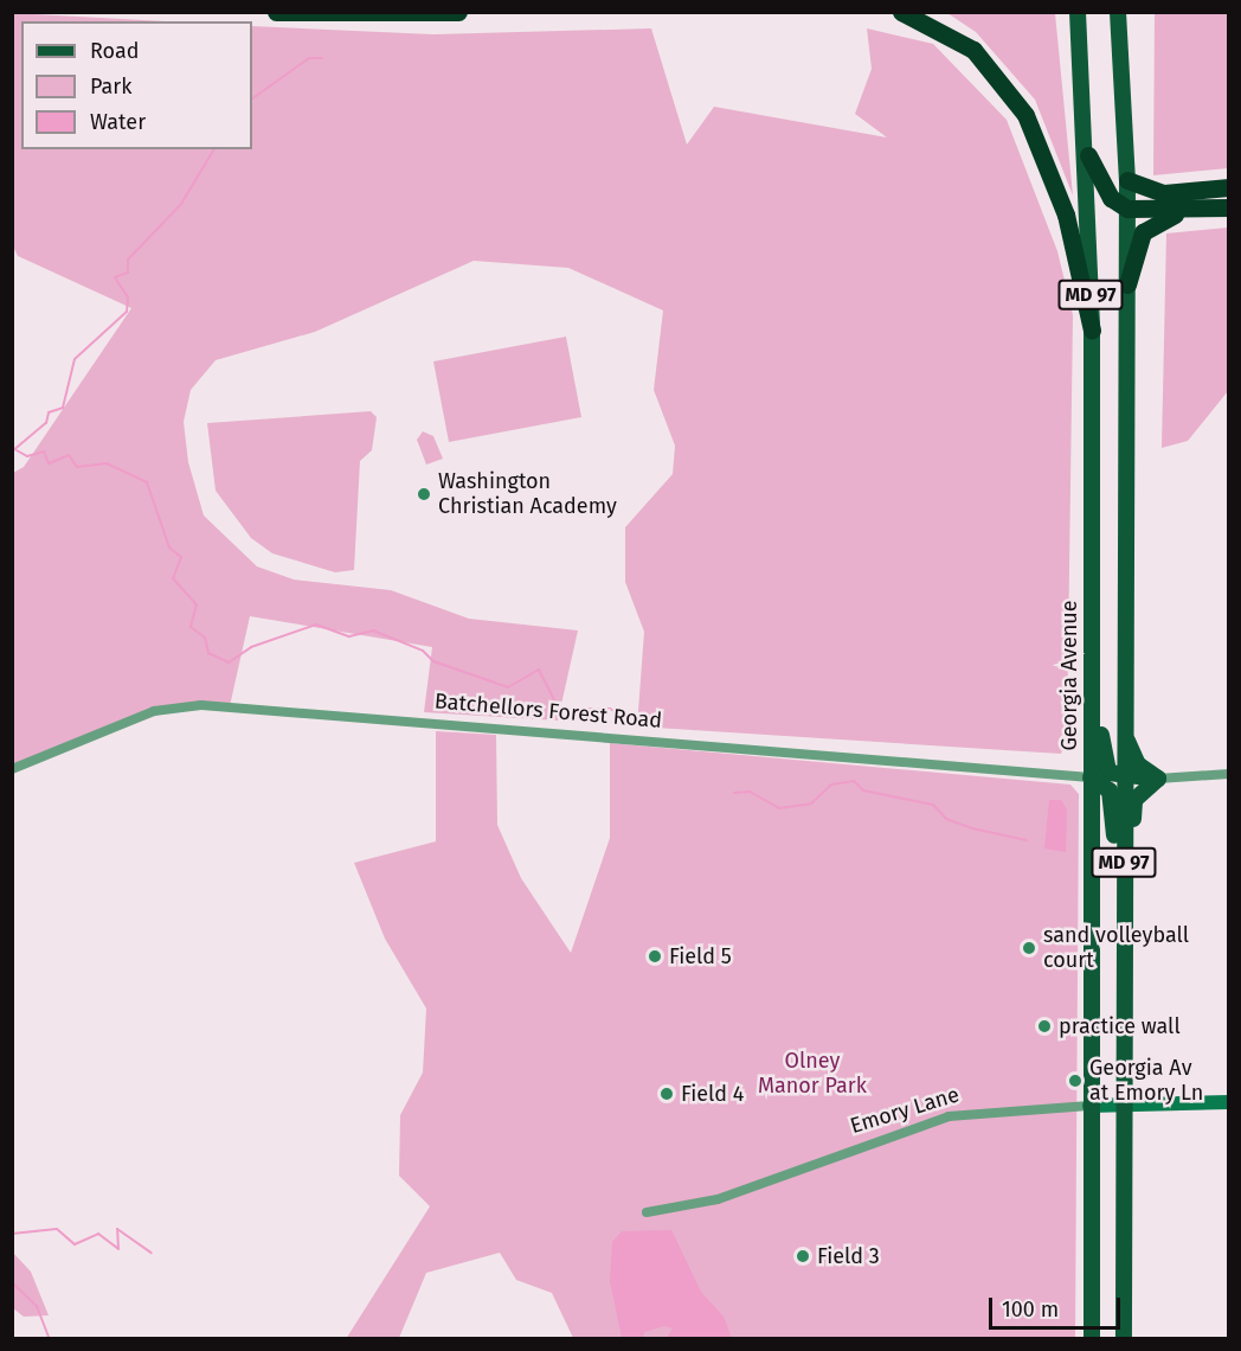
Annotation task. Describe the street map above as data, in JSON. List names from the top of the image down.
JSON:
{
  "streets": {
    "main road": ["MD 97", "Georgia Avenue"],
    "street": ["Batchellors Forest Road", "Emory Lane"]
  },
  "crossings": [
    ["MD 97", "Emory Lane"],
    ["Georgia Avenue", "Batchellors Forest Road"],
    ["Georgia Avenue", "Emory Lane"]
  ],
  "parks": ["Olney Manor Park"],
  "places": [
    "Washington Christian Academy",
    "sand volleyball court",
    "Field 5",
    "practice wall",
    "Georgia Av at Emory Ln",
    "Field 4",
    "Field 3"
  ],
  "legend": ["Road", "Park", "Water"],
  "scale_bar": "100 m"
}
